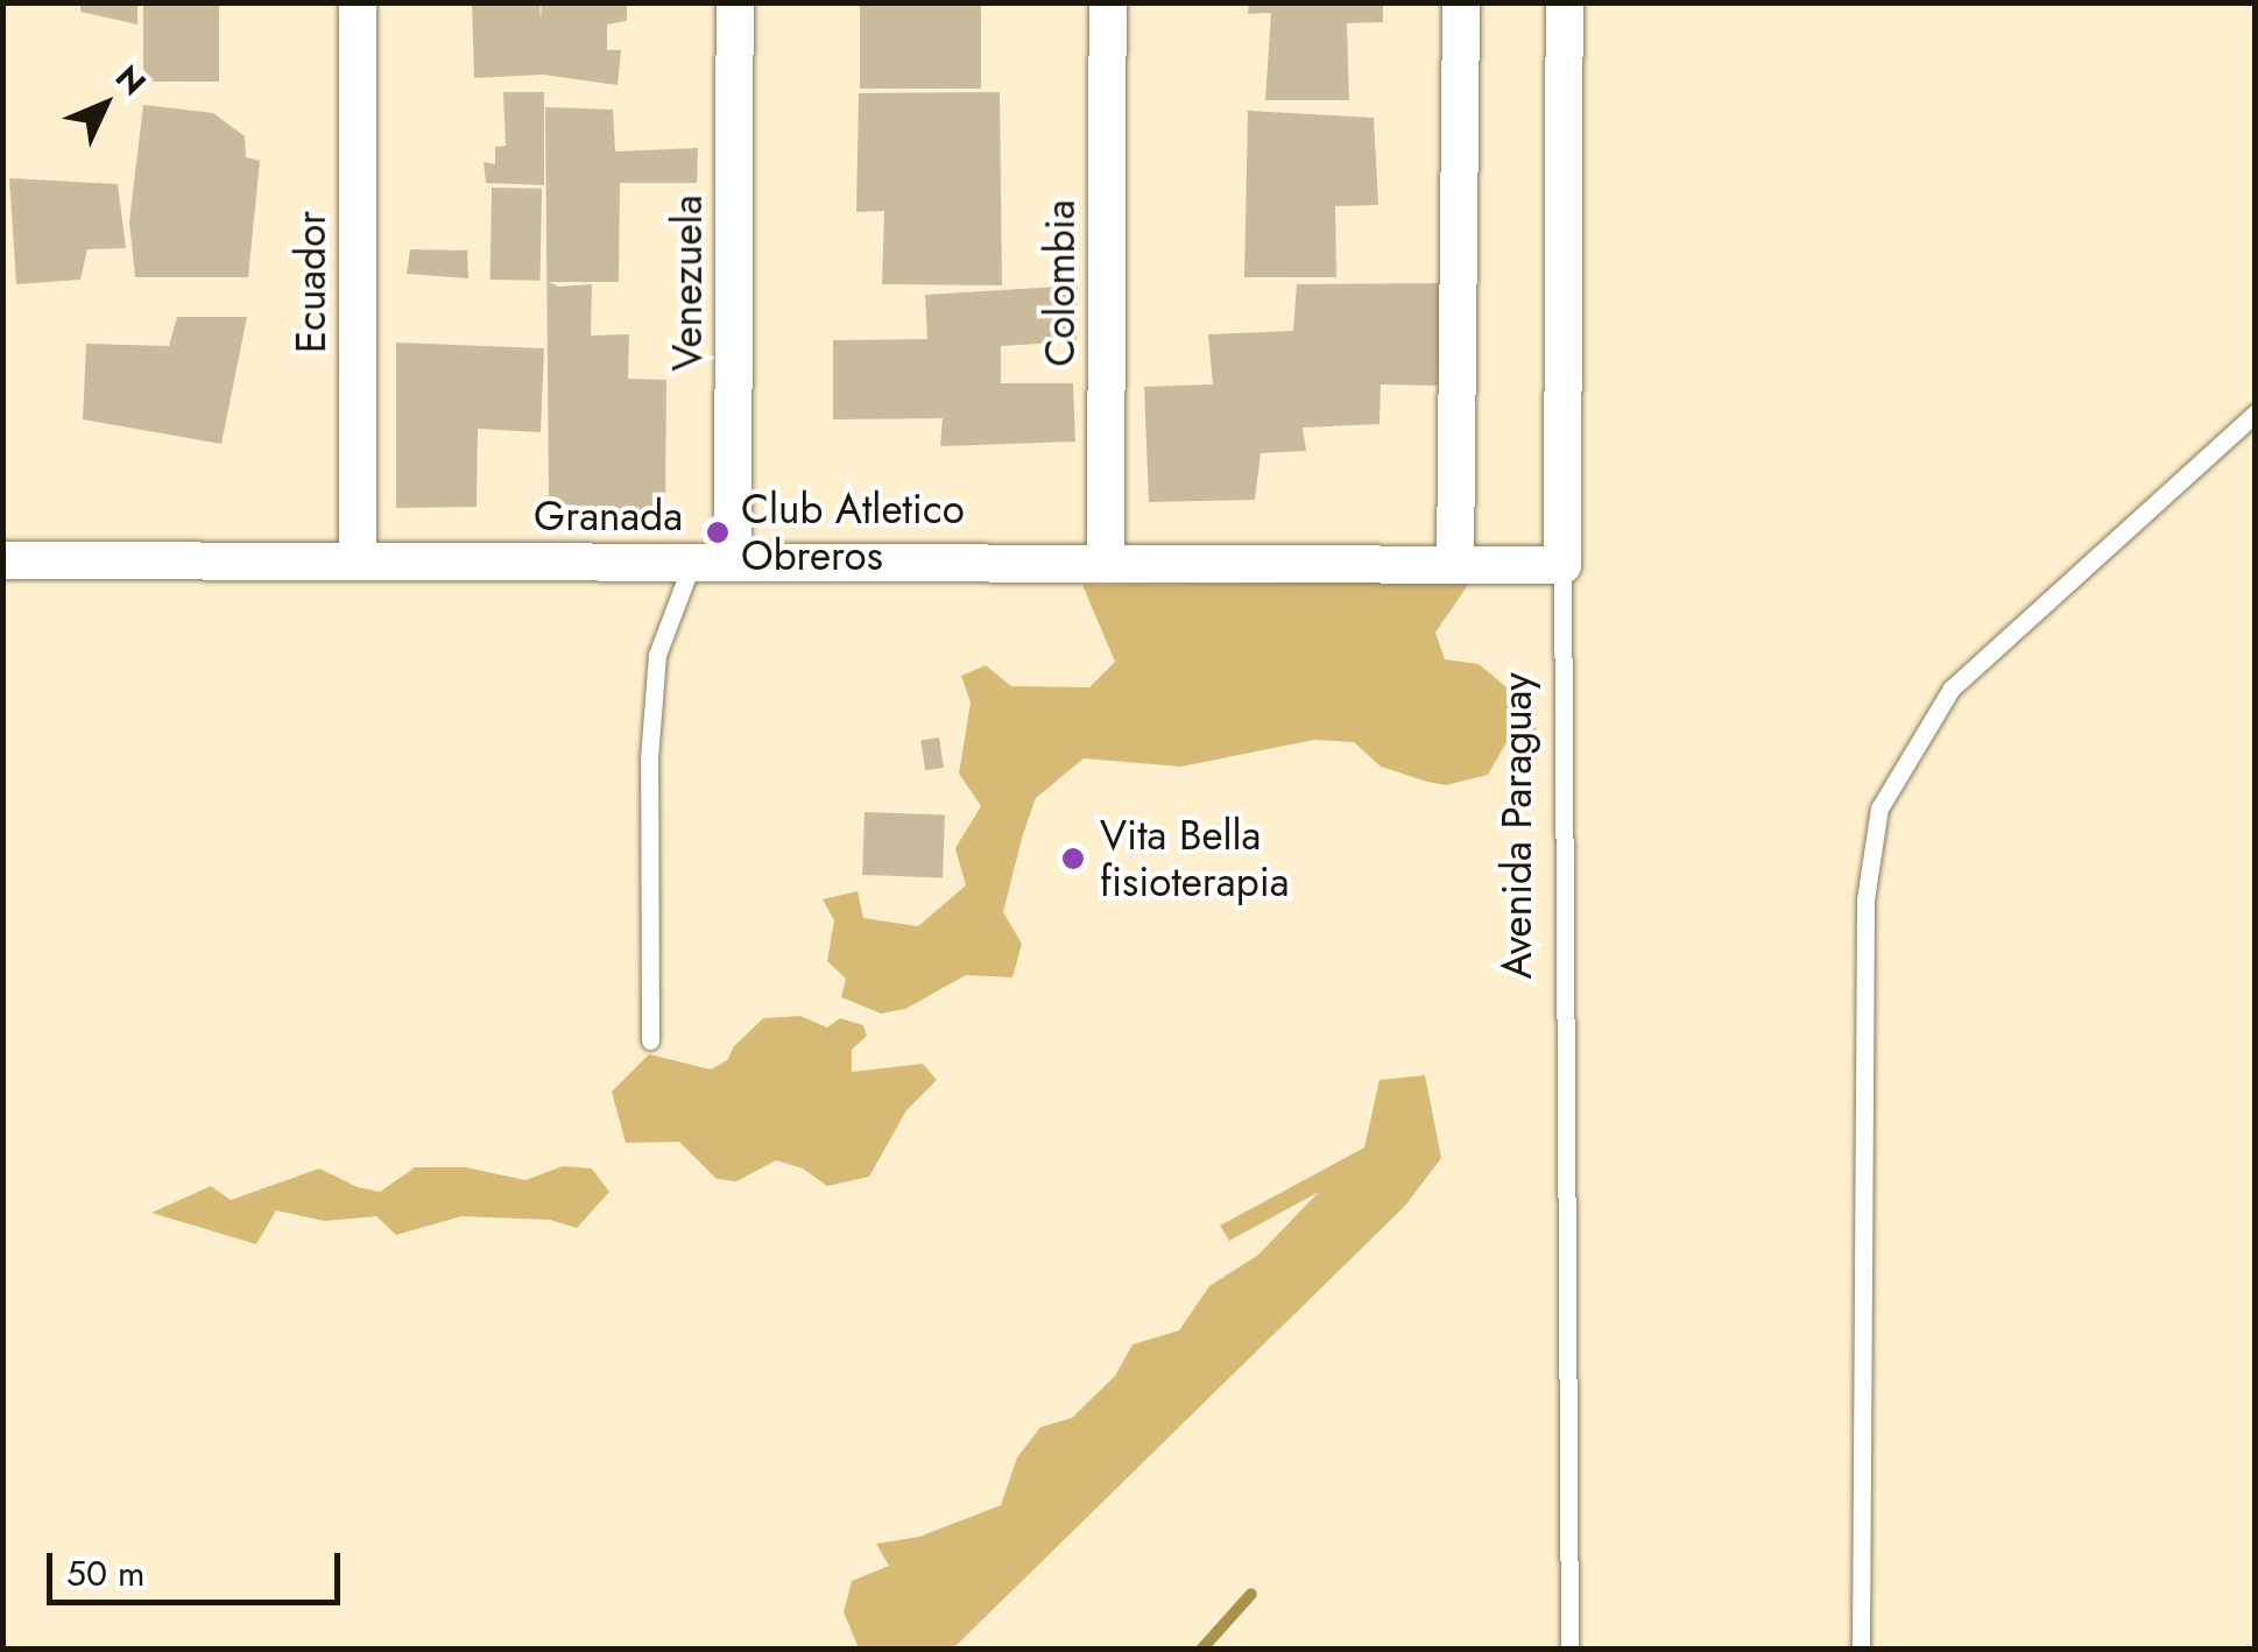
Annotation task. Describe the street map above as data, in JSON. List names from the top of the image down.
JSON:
{
  "streets": {
    "street": [
      "Ecuador",
      "Venezuela",
      "Colombia",
      "Granada",
      "Avenida Paraguay"
    ]
  },
  "crossings": [
    ["Ecuador", "Granada"],
    ["Venezuela", "Granada"],
    ["Colombia", "Granada"],
    ["Granada", "Avenida Paraguay"]
  ],
  "places": ["Club Atletico Obreros", "Vita Bella fisioterapia"],
  "scale_bar": "50 m",
  "north": "top right"
}
